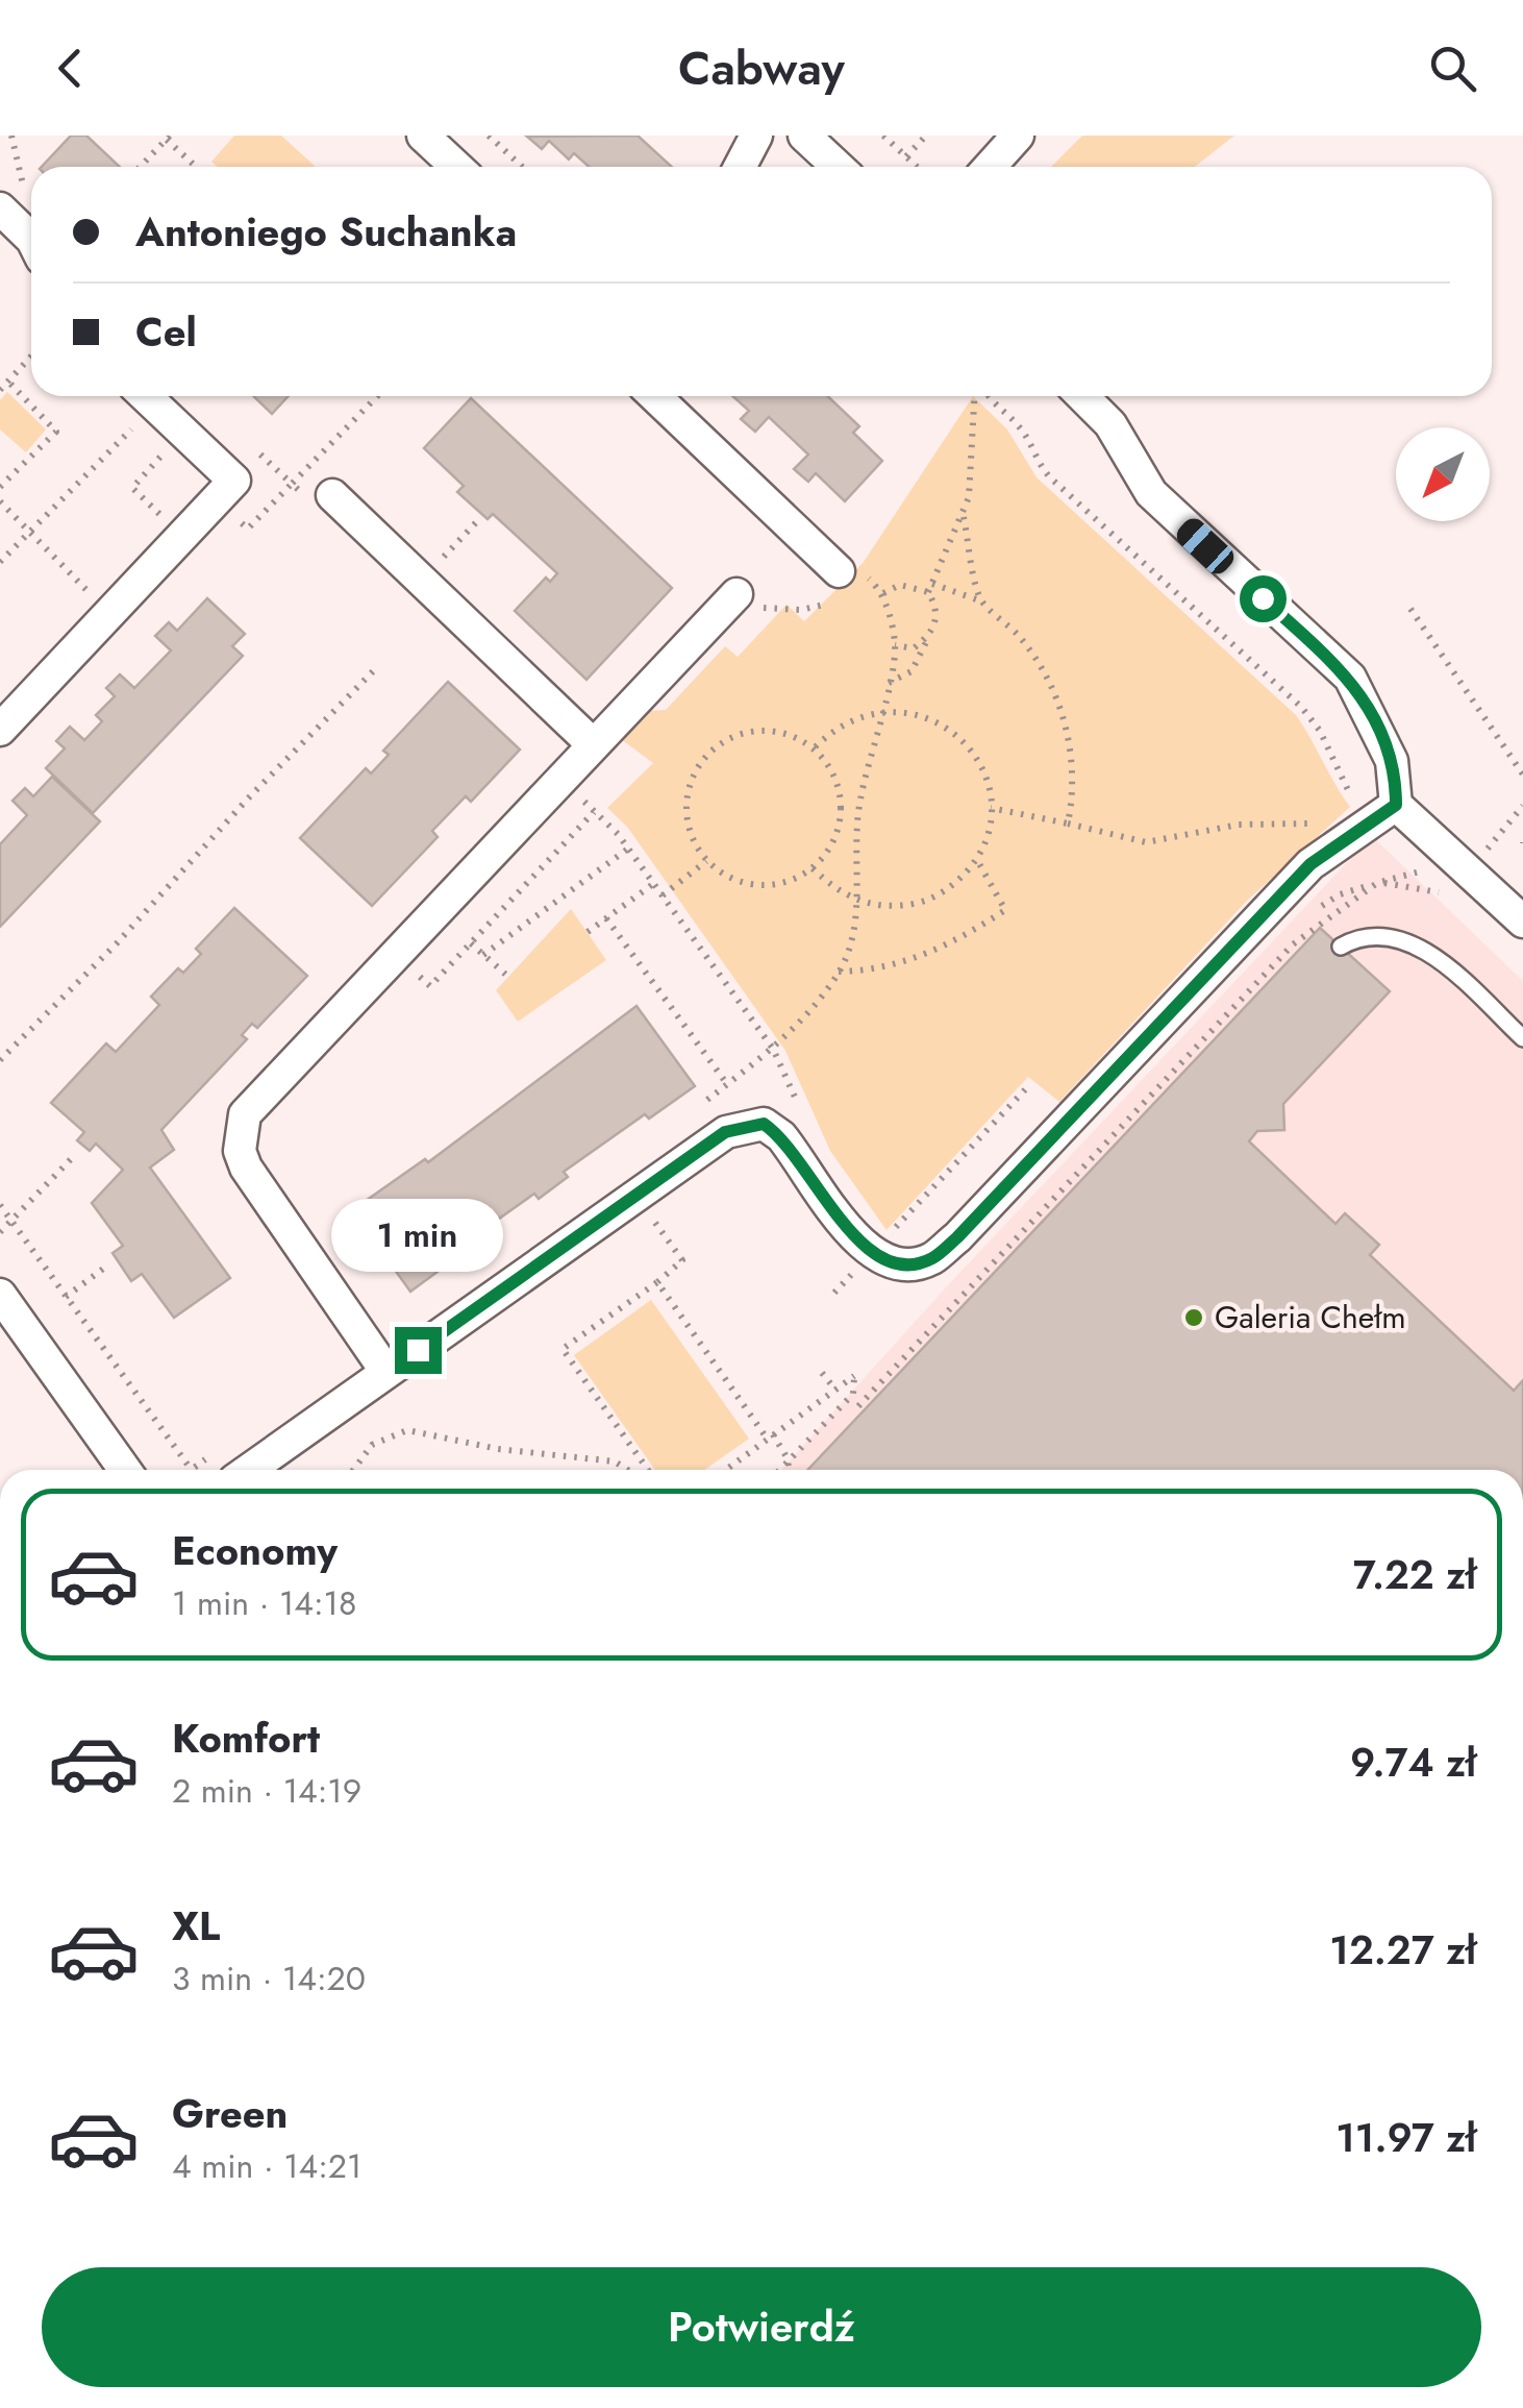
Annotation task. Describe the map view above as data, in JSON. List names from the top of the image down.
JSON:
{
  "places": ["Galeria Chełm"],
  "north": "bottom left",
  "page": {
    "header": "Cabway",
    "banner": ["Antoniego Suchanka", "Cel"],
    "bubble": "1 min",
    "list": [
      {
        "name": "Economy",
        "note": "1 min · 14:18",
        "value": "7.22 zł"
      },
      {
        "name": "Komfort",
        "note": "2 min · 14:19",
        "value": "9.74 zł"
      },
      {
        "name": "XL",
        "note": "3 min · 14:20",
        "value": "12.27 zł"
      },
      {
        "name": "Green",
        "note": "4 min · 14:21",
        "value": "11.97 zł"
      }
    ],
    "buttons": "Potwierdź"
  }
}
